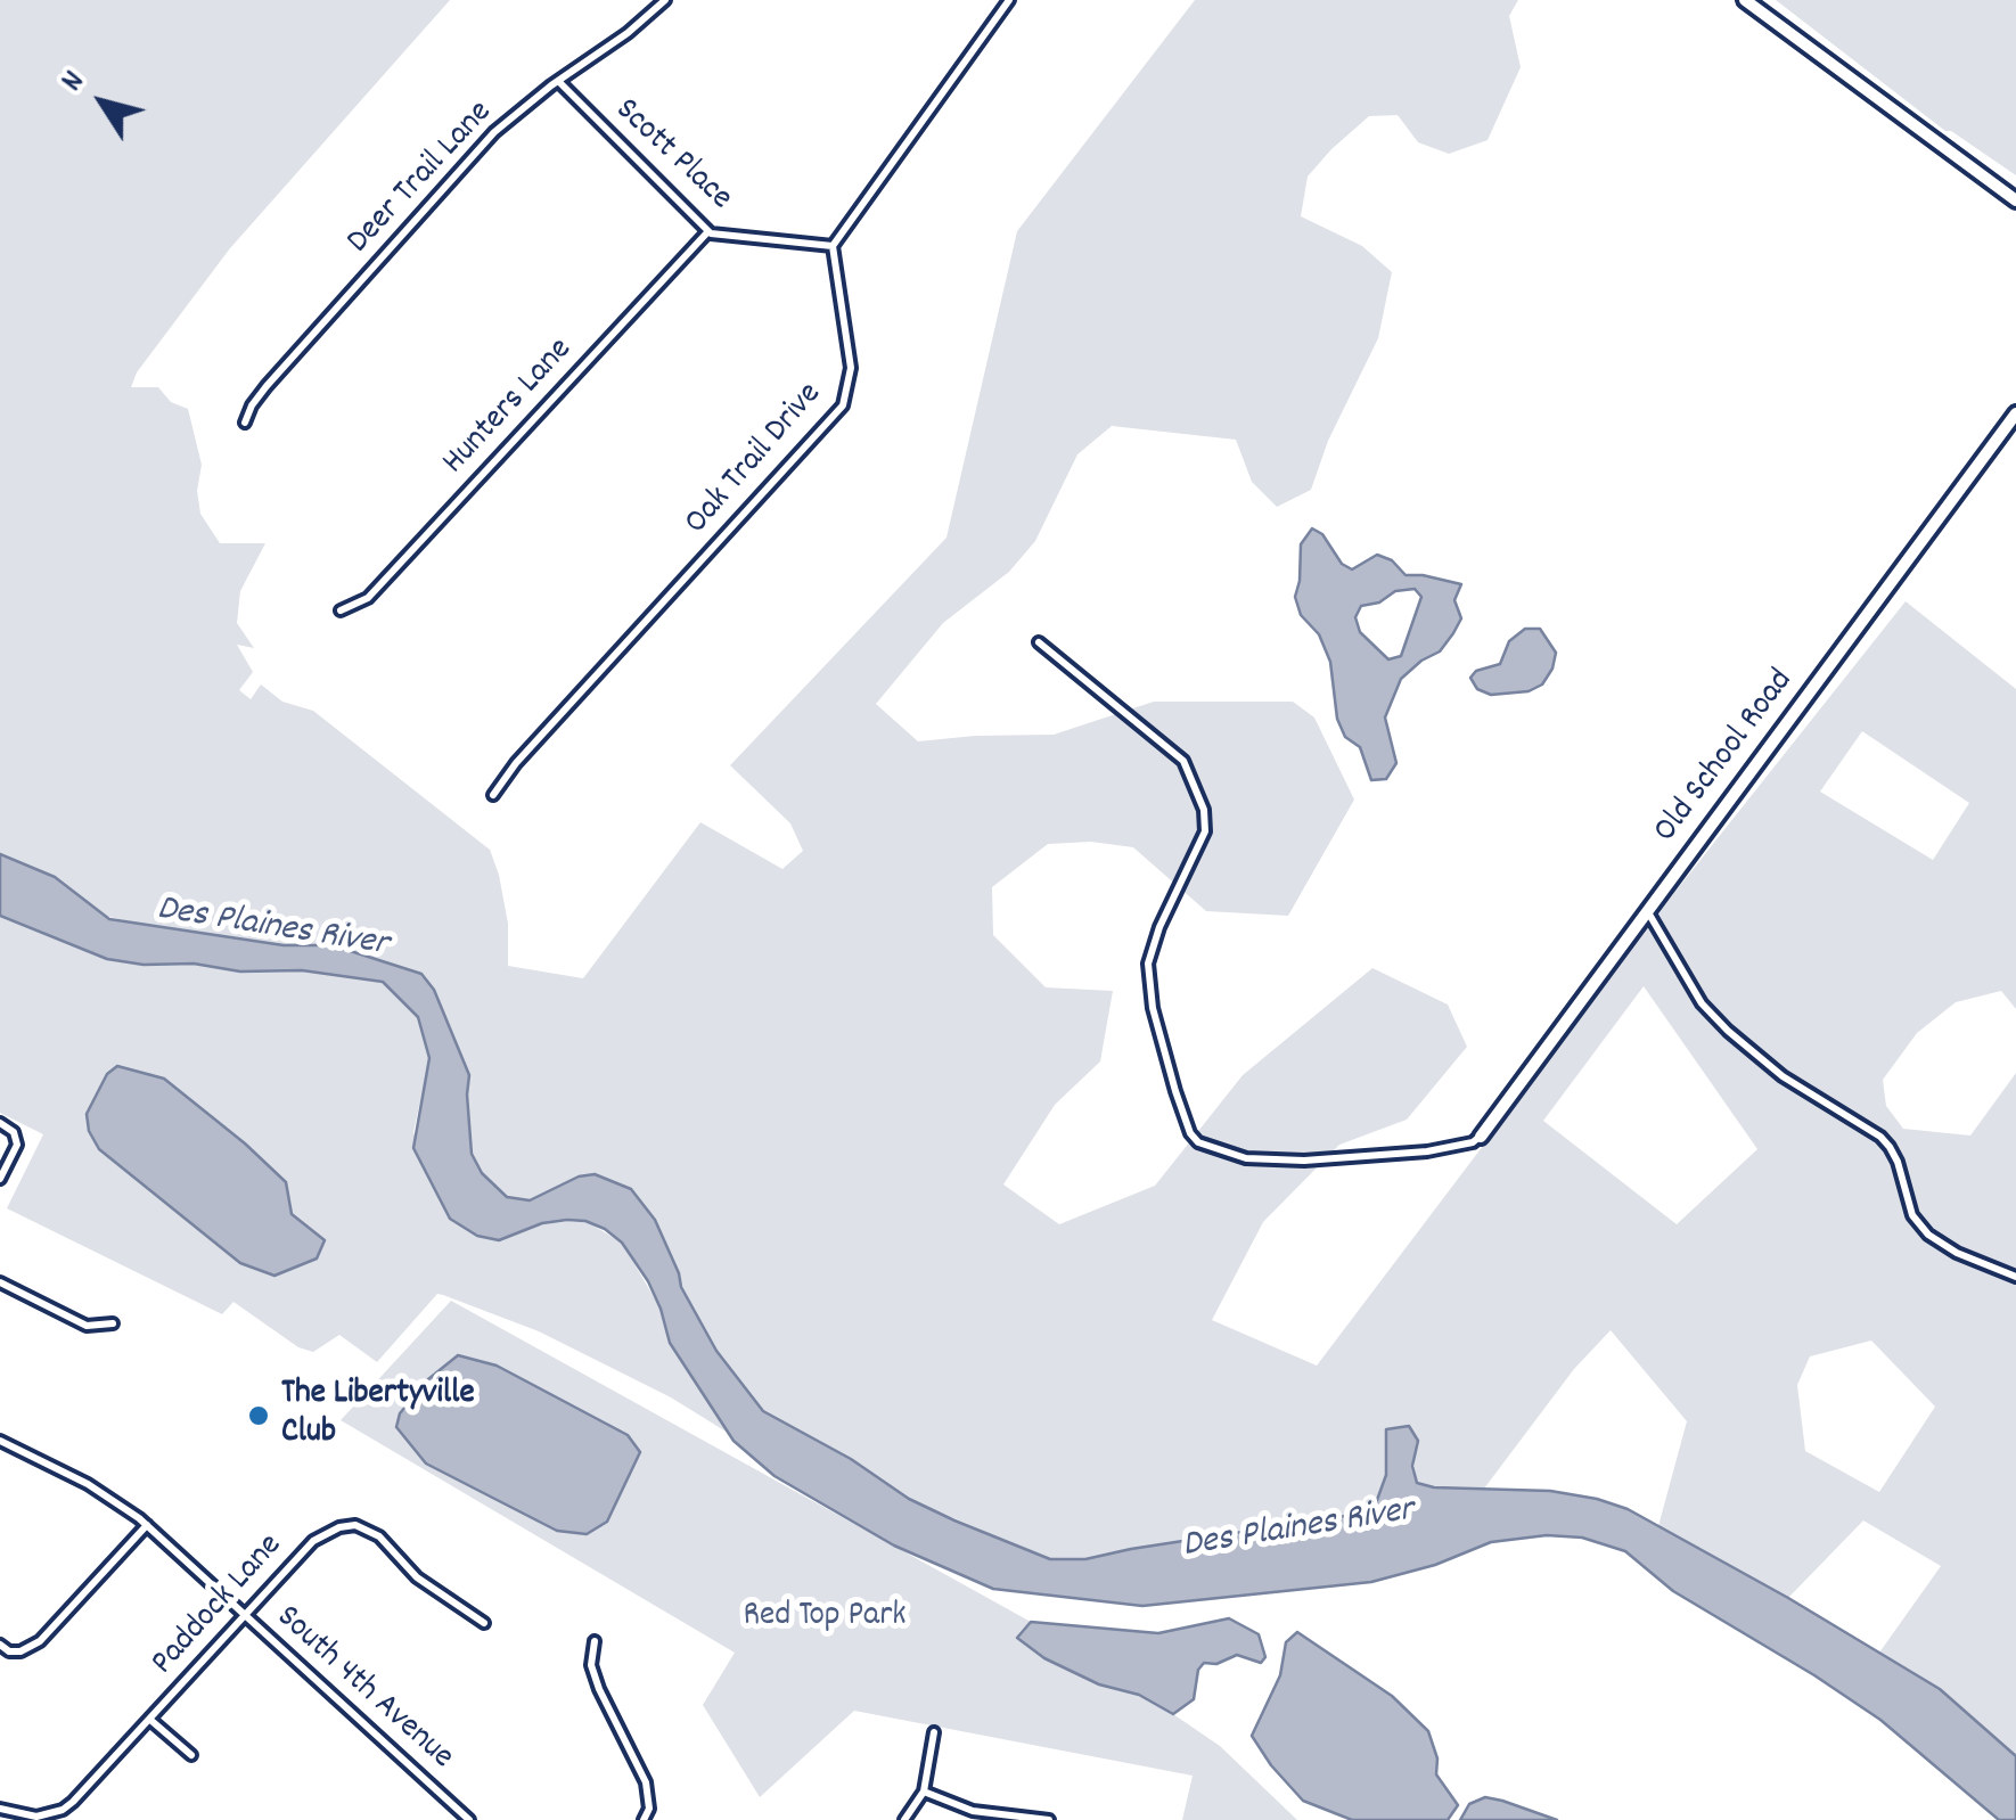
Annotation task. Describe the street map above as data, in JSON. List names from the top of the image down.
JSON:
{
  "streets": {
    "street": [
      "Scott Place",
      "Deer Trail Lane",
      "Hunters Lane",
      "Oak Trail Drive",
      "Old School Road",
      "Paddock Lane",
      "South 4th Avenue"
    ]
  },
  "crossings": [
    ["Scott Place", "Deer Trail Lane"],
    ["Scott Place", "Hunters Lane"],
    ["Scott Place", "Oak Trail Drive"],
    ["Paddock Lane", "South 4th Avenue"]
  ],
  "water": ["Des Plaines River"],
  "parks": ["Red Top Park"],
  "places": ["The Libertyville Club"],
  "north": "top left"
}
